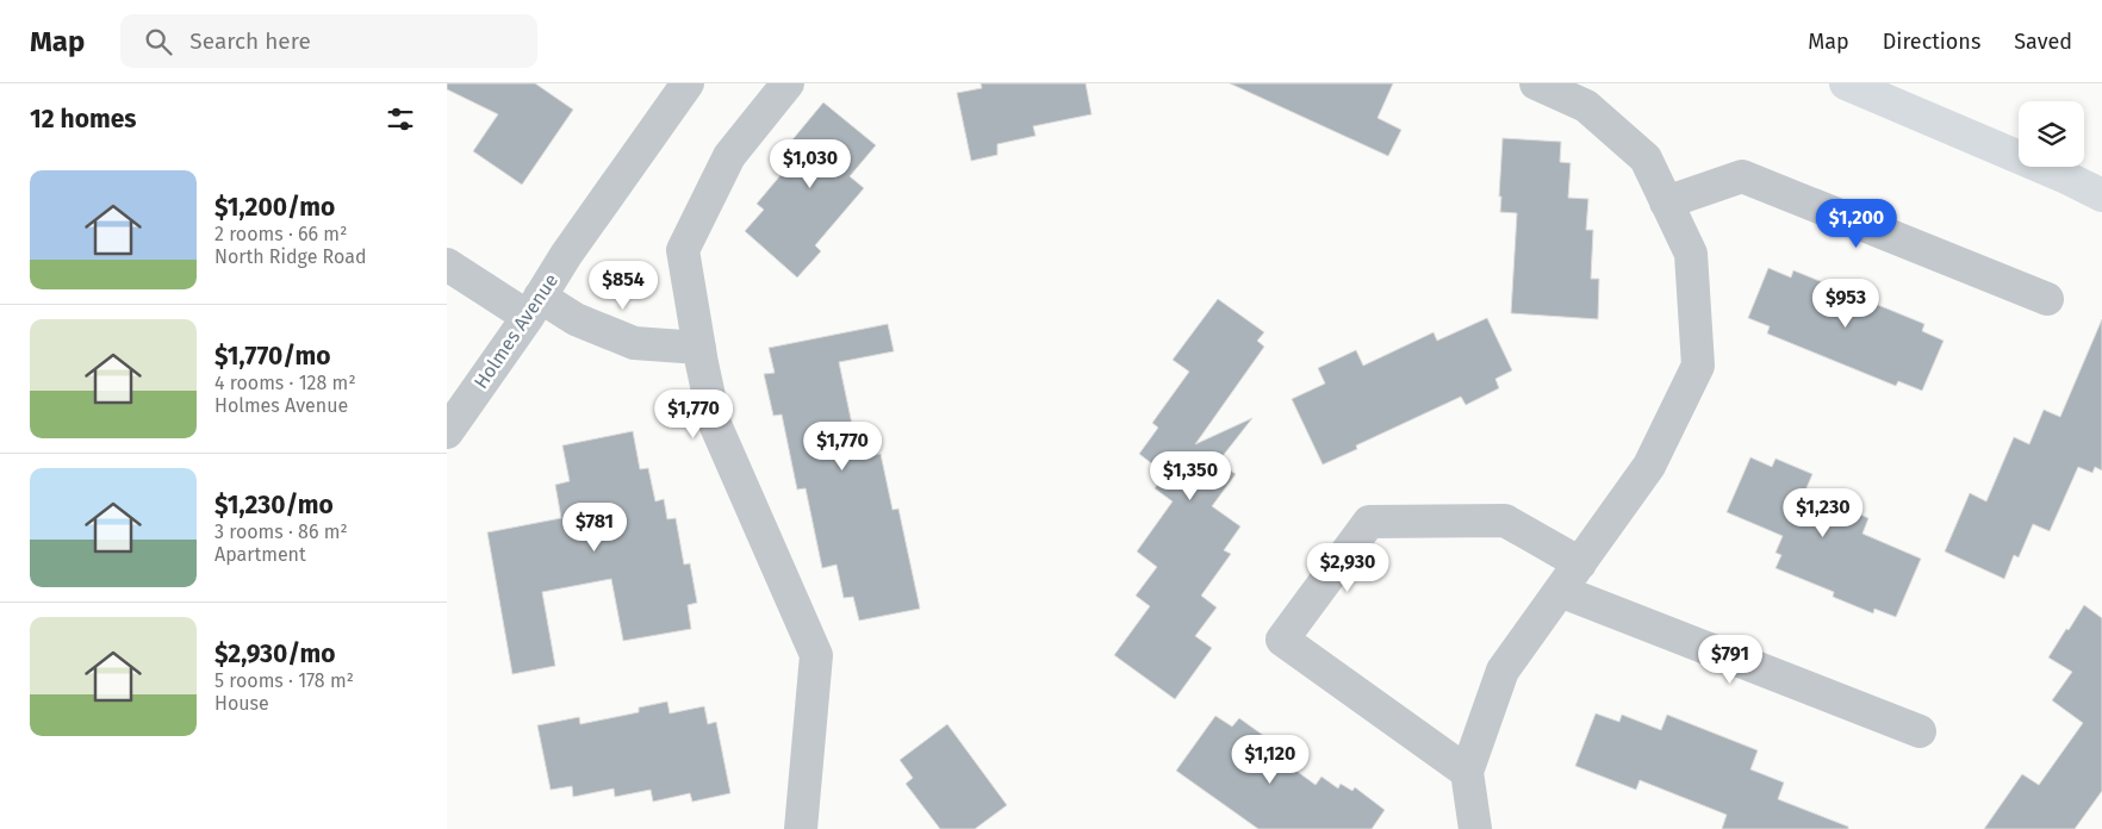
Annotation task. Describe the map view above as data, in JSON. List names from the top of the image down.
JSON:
{
  "streets": {
    "street": ["Holmes Avenue"]
  },
  "page": {
    "header": "Map",
    "search": "Search here",
    "nav": ["Map", "Directions", "Saved"],
    "heading": "12 homes",
    "price": [
      "$1,030",
      "$1,200",
      "$854",
      "$953",
      "$1,770",
      "$1,770",
      "$1,350",
      "$1,230",
      "$781",
      "$2,930",
      "$791",
      "$1,120"
    ],
    "list": [
      {
        "name": "$1,200/mo",
        "note": "2 rooms · 66 m² · North Ridge Road"
      },
      {
        "name": "$1,770/mo",
        "note": "4 rooms · 128 m² · Holmes Avenue"
      },
      {
        "name": "$1,230/mo",
        "note": "3 rooms · 86 m² · Apartment"
      },
      {
        "name": "$2,930/mo",
        "note": "5 rooms · 178 m² · House"
      }
    ]
  }
}
